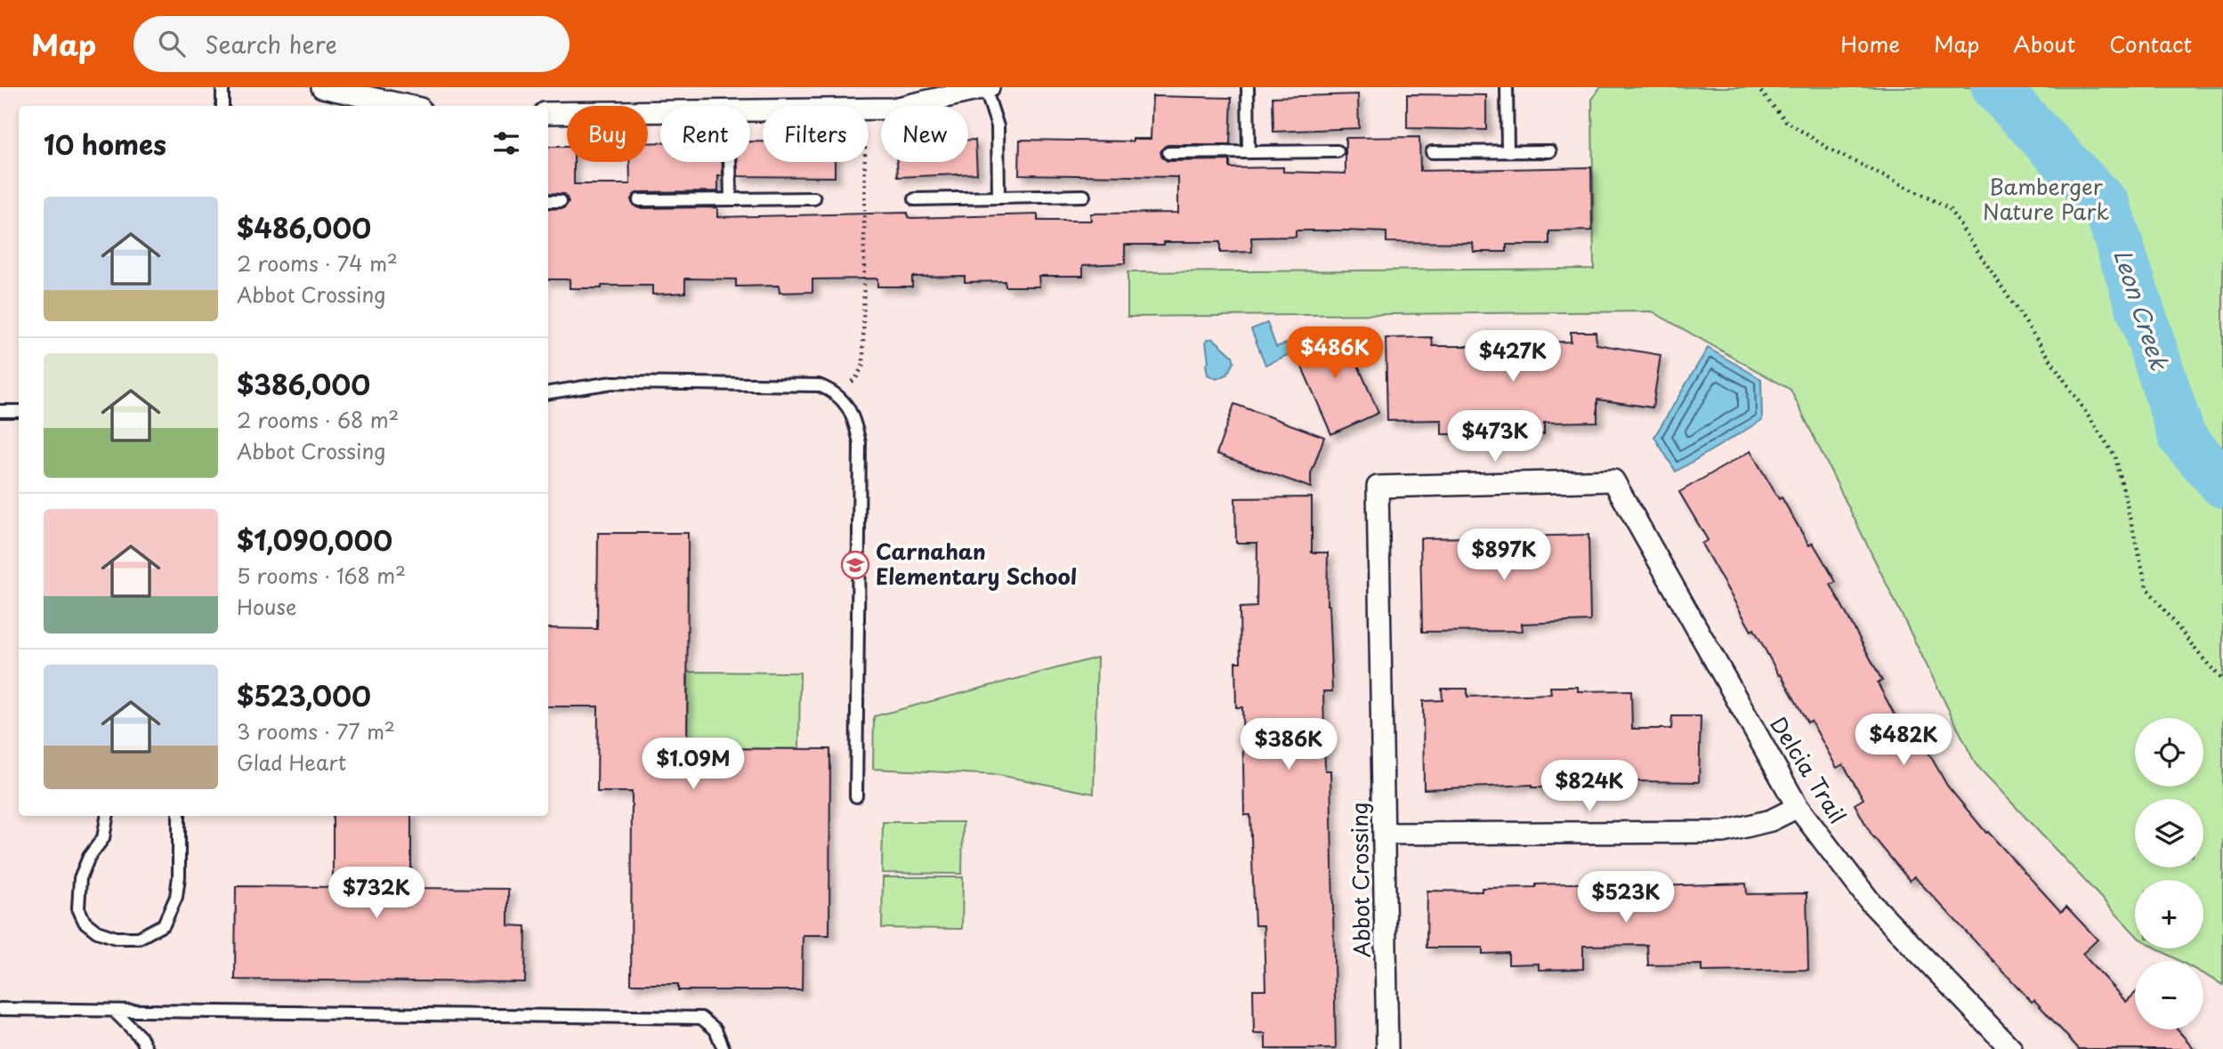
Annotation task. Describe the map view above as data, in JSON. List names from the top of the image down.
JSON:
{
  "streets": {
    "street": ["Delcia Trail", "Abbot Crossing"]
  },
  "crossings": [
    ["Delcia Trail", "Abbot Crossing"]
  ],
  "water": ["Leon Creek"],
  "parks": ["Bamberger Nature Park"],
  "places": {
    "school or university": ["Carnahan Elementary School"]
  },
  "page": {
    "header": "Map",
    "search": "Search here",
    "nav": [
      "Home",
      "Map",
      "About",
      "Contact"
    ],
    "chip": [
      "Buy",
      "Rent",
      "Filters",
      "New"
    ],
    "heading": "10 homes",
    "list": [
      {
        "name": "$486,000",
        "note": "2 rooms · 74 m² · Abbot Crossing"
      },
      {
        "name": "$386,000",
        "note": "2 rooms · 68 m² · Abbot Crossing"
      },
      {
        "name": "$1,090,000",
        "note": "5 rooms · 168 m² · House"
      },
      {
        "name": "$523,000",
        "note": "3 rooms · 77 m² · Glad Heart"
      }
    ],
    "price": [
      "$486K",
      "$427K",
      "$473K",
      "$897K",
      "$482K",
      "$386K",
      "$1.09M",
      "$824K",
      "$732K",
      "$523K"
    ],
    "map_buttons": ["+", "−"]
  }
}
